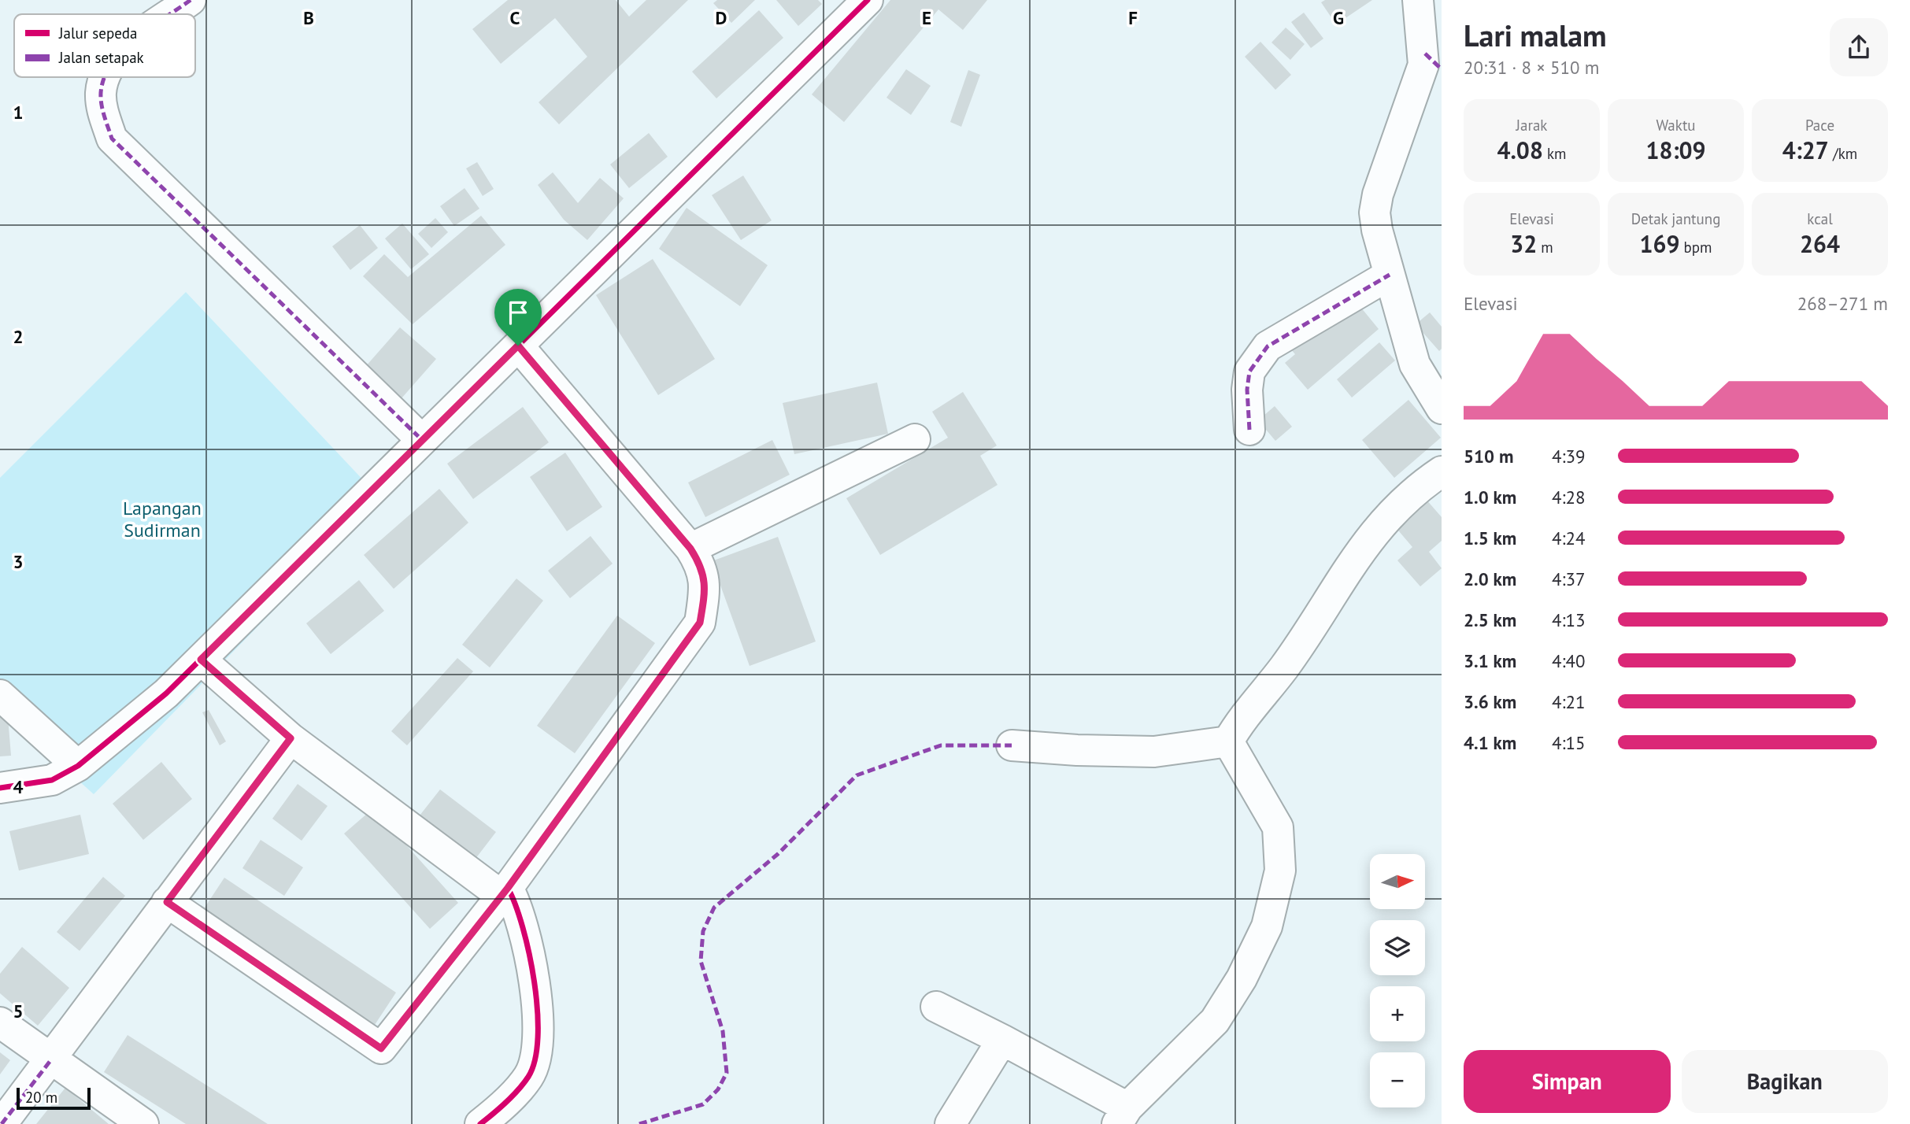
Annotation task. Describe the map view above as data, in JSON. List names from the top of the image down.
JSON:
{
  "parks": ["Lapangan Sudirman"],
  "legend": ["Jalur sepeda", "Jalan setapak"],
  "scale_bar": "20 m",
  "north": "right",
  "page": {
    "heading": ["Lari malam", "20:31 · 8 × 510 m"],
    "stats": [
      ["Jarak", "4.08 km"],
      ["Waktu", "18:09"],
      ["Pace", "4:27 /km"],
      ["Elevasi", "32 m"],
      ["Detak jantung", "169 bpm"],
      ["kcal", "264"]
    ],
    "chart": ["Elevasi", "268–271 m"],
    "list": [
      {
        "name": "510 m",
        "note": "4:39"
      },
      {
        "name": "1.0 km",
        "note": "4:28"
      },
      {
        "name": "1.5 km",
        "note": "4:24"
      },
      {
        "name": "2.0 km",
        "note": "4:37"
      },
      {
        "name": "2.5 km",
        "note": "4:13"
      },
      {
        "name": "3.1 km",
        "note": "4:40"
      },
      {
        "name": "3.6 km",
        "note": "4:21"
      },
      {
        "name": "4.1 km",
        "note": "4:15"
      }
    ],
    "map_buttons": ["+", "−"],
    "buttons": ["Simpan", "Bagikan"],
    "scale": "20 m"
  },
  "grid": {
    "columns": [
      "B",
      "C",
      "D",
      "E",
      "F",
      "G"
    ],
    "rows": [
      "1",
      "2",
      "3",
      "4",
      "5"
    ]
  }
}
